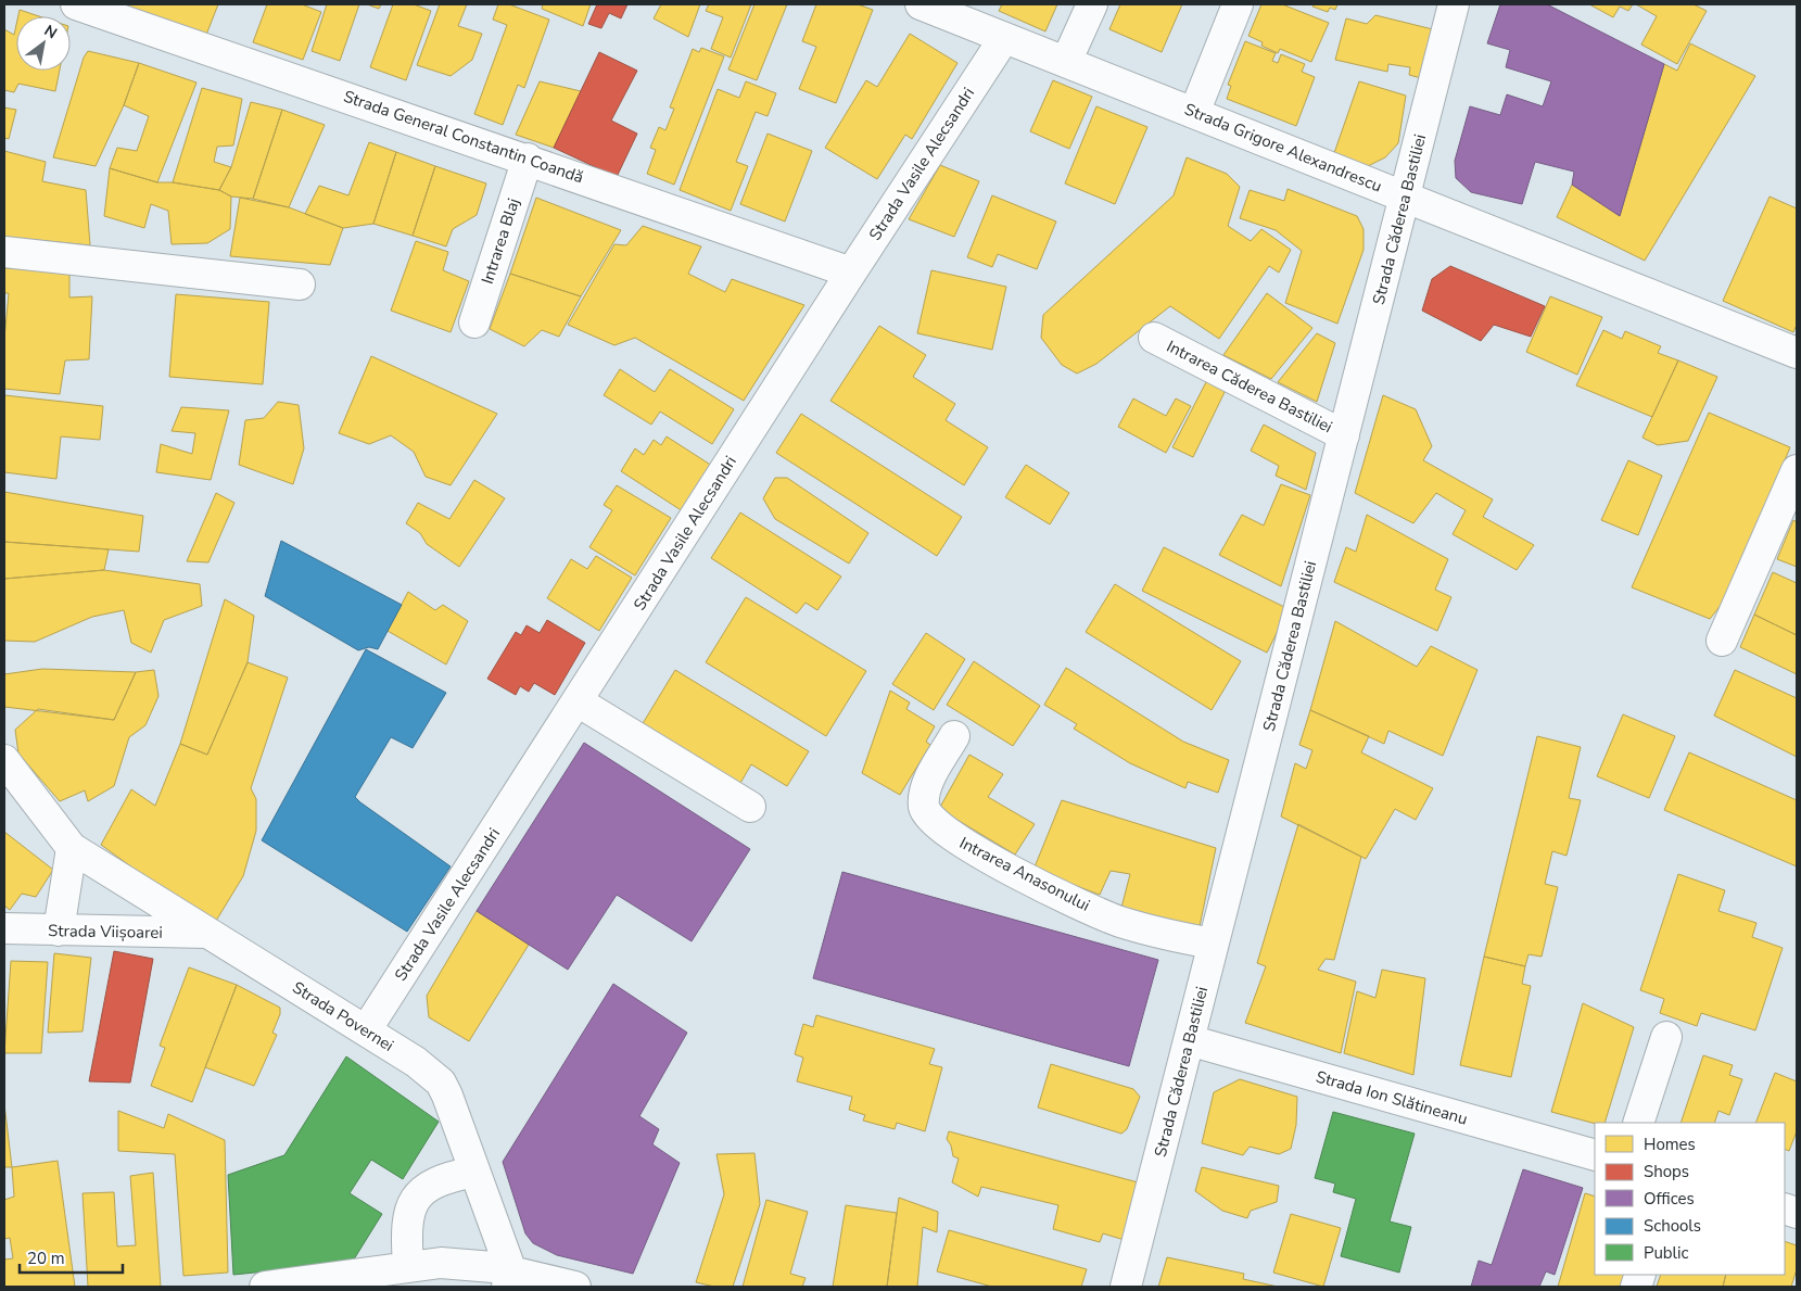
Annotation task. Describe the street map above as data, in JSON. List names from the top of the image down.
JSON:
{
  "streets": {
    "street": [
      "Strada General Constantin Coandă",
      "Strada Grigore Alexandrescu",
      "Strada Vasile Alecsandri",
      "Strada Căderea Bastiliei",
      "Intrarea Blaj",
      "Intrarea Căderea Bastiliei",
      "Intrarea Anasonului",
      "Strada Viișoarei",
      "Strada Povernei",
      "Strada Ion Slătineanu"
    ]
  },
  "crossings": [
    ["Strada General Constantin Coandă", "Strada Vasile Alecsandri"],
    ["Strada General Constantin Coandă", "Intrarea Blaj"],
    ["Strada Grigore Alexandrescu", "Strada Vasile Alecsandri"],
    ["Strada Grigore Alexandrescu", "Strada Căderea Bastiliei"],
    ["Strada Vasile Alecsandri", "Strada Povernei"],
    ["Strada Căderea Bastiliei", "Intrarea Căderea Bastiliei"],
    ["Strada Căderea Bastiliei", "Intrarea Anasonului"],
    ["Strada Căderea Bastiliei", "Strada Ion Slătineanu"],
    ["Strada Viișoarei", "Strada Povernei"]
  ],
  "legend": [
    "Homes",
    "Shops",
    "Offices",
    "Schools",
    "Public"
  ],
  "scale_bar": "20 m",
  "north": "top right"
}
